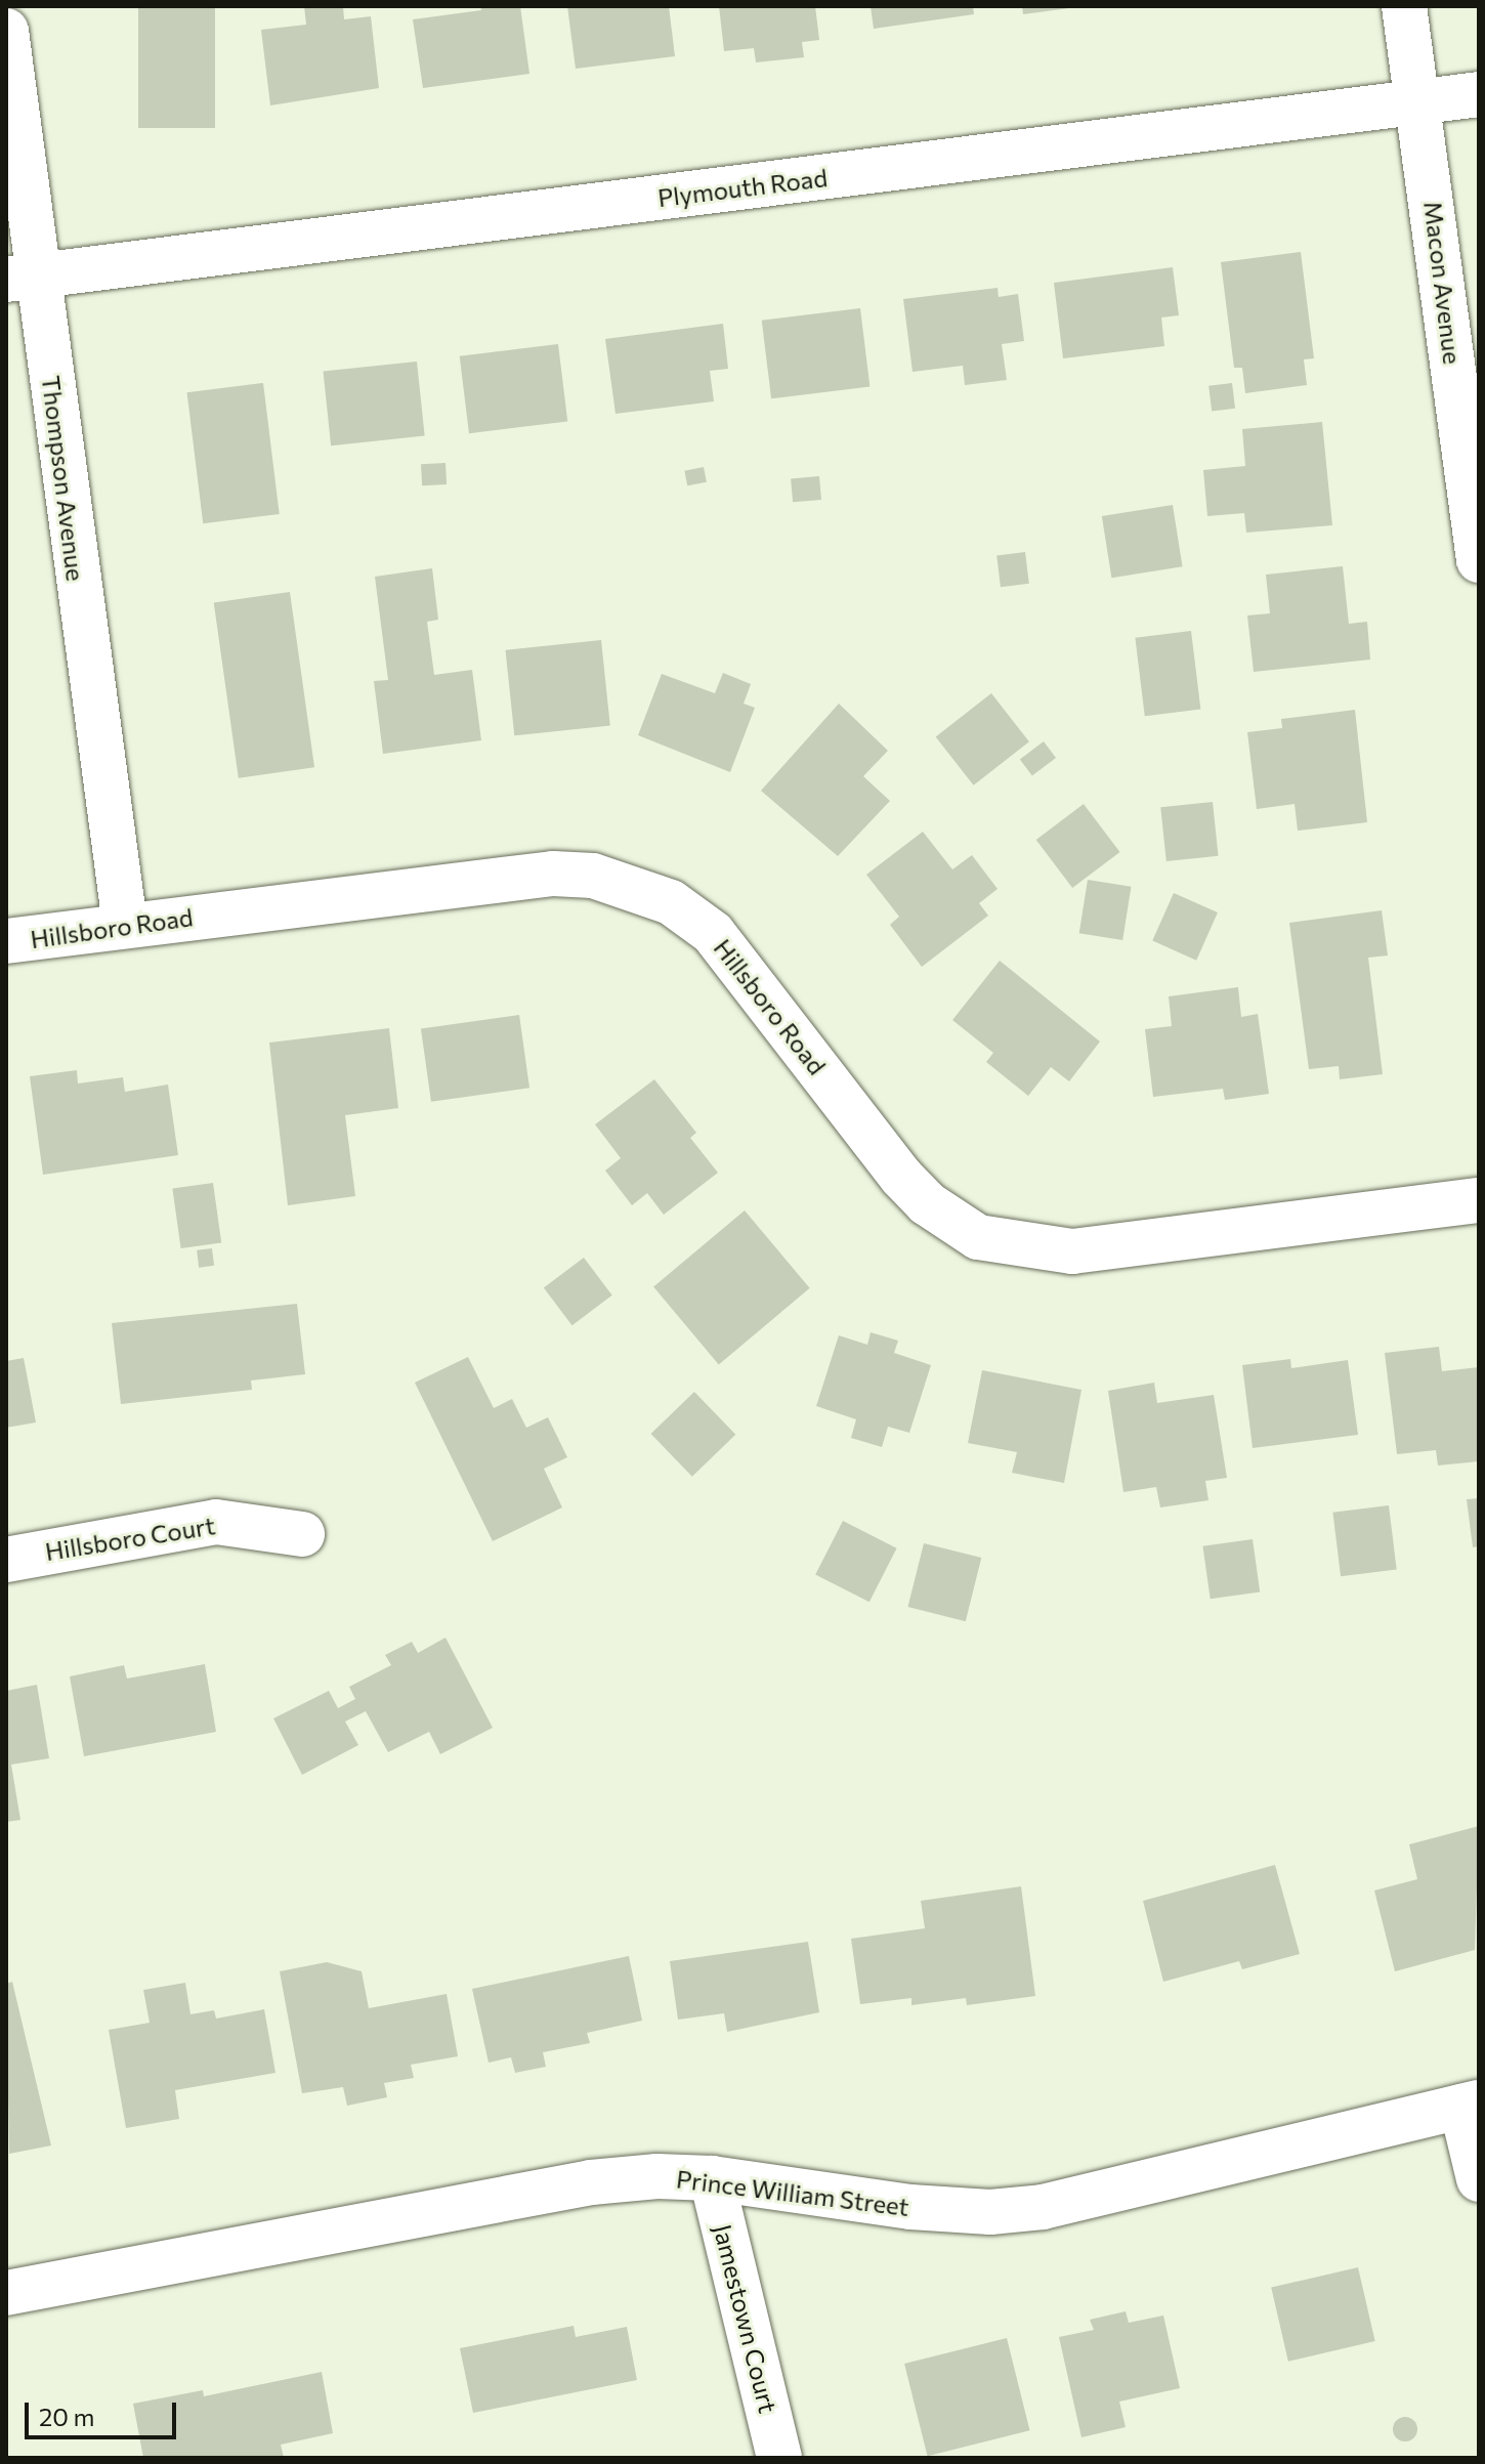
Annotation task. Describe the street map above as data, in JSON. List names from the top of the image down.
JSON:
{
  "streets": {
    "street": [
      "Plymouth Road",
      "Macon Avenue",
      "Thompson Avenue",
      "Hillsboro Road",
      "Hillsboro Court",
      "Prince William Street",
      "Jamestown Court"
    ]
  },
  "crossings": [
    ["Plymouth Road", "Macon Avenue"],
    ["Plymouth Road", "Thompson Avenue"],
    ["Thompson Avenue", "Hillsboro Road"],
    ["Prince William Street", "Jamestown Court"]
  ],
  "scale_bar": "20 m"
}
